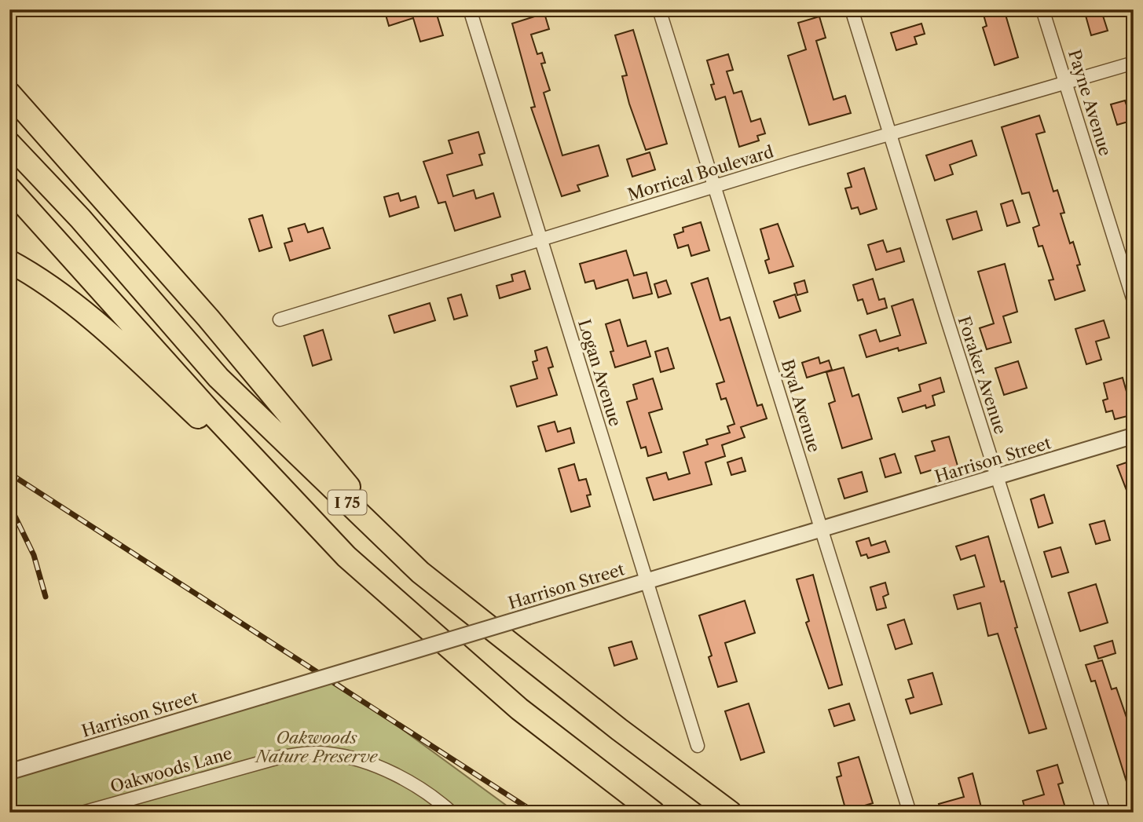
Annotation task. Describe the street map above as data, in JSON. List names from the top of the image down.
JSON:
{
  "streets": {
    "highway": ["I 75"],
    "street": [
      "Payne Avenue",
      "Morrical Boulevard",
      "Logan Avenue",
      "Foraker Avenue",
      "Byal Avenue",
      "Harrison Street",
      "Oakwoods Lane"
    ]
  },
  "crossings": [
    ["Payne Avenue", "Morrical Boulevard"],
    ["Morrical Boulevard", "Logan Avenue"],
    ["Morrical Boulevard", "Foraker Avenue"],
    ["Morrical Boulevard", "Byal Avenue"],
    ["Logan Avenue", "Harrison Street"],
    ["Foraker Avenue", "Harrison Street"],
    ["Byal Avenue", "Harrison Street"]
  ],
  "parks": ["Oakwoods Nature Preserve"]
}
